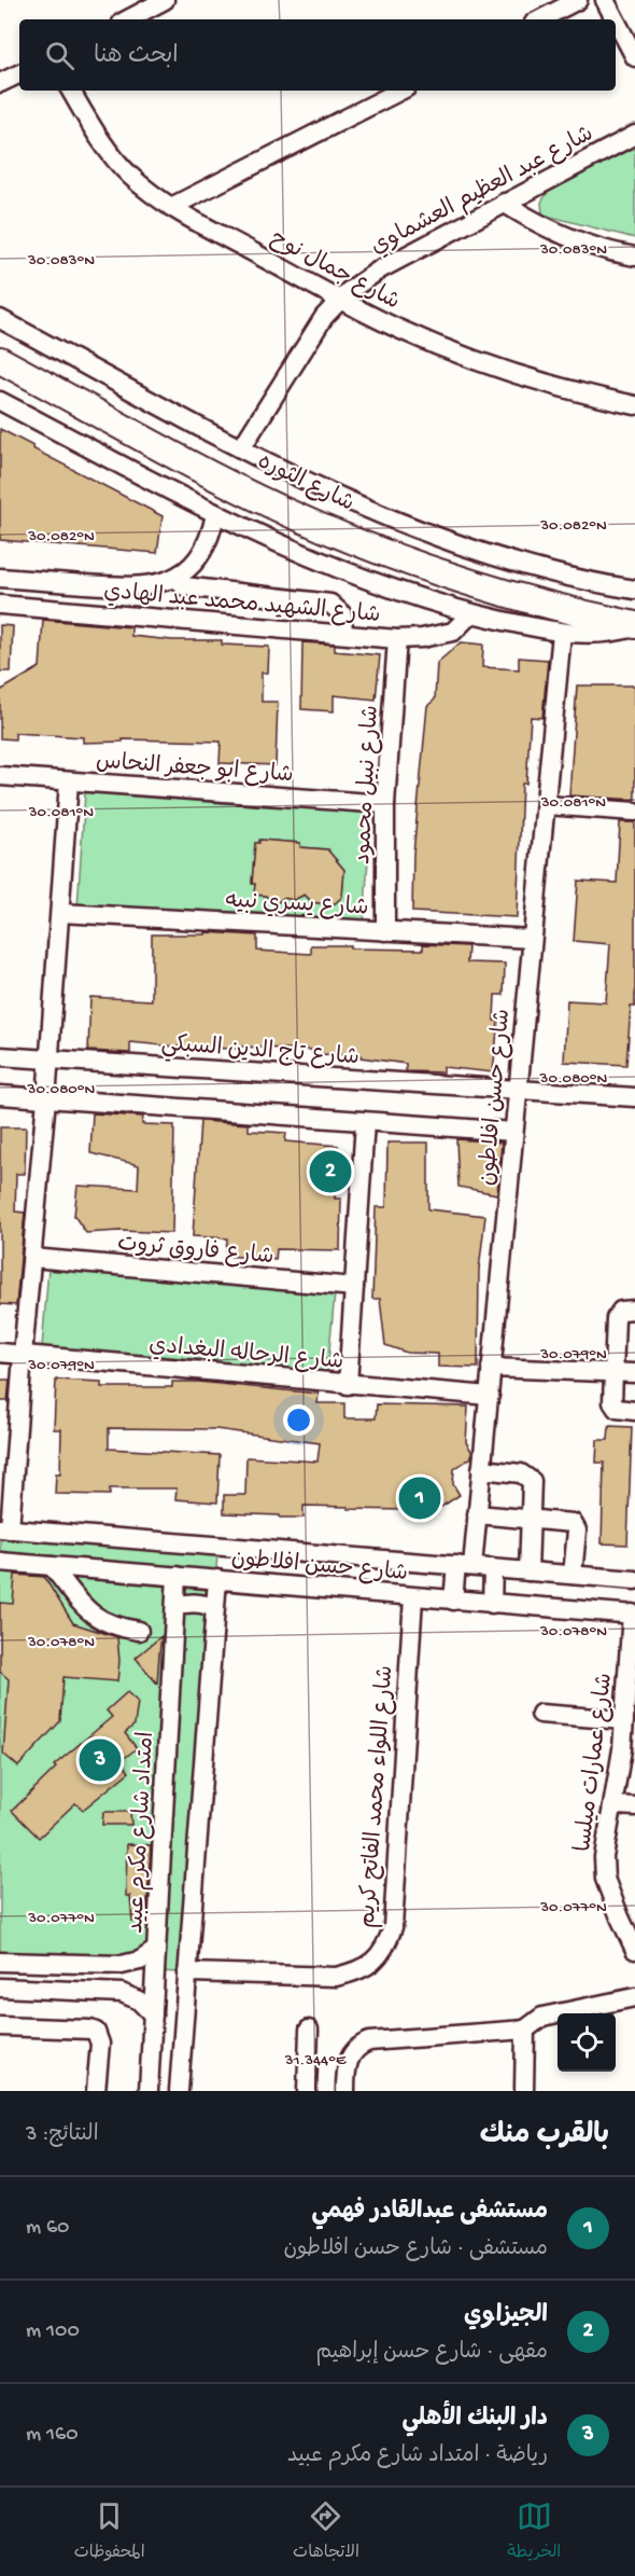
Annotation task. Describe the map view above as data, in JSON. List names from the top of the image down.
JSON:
{
  "streets": {
    "highway": ["شارع الثوره"],
    "street": [
      "شارع عبد العظيم العشماوي",
      "شارع جمال نوح",
      "شارع الشهيد محمد عبد الهادي",
      "شارع ابو جعفر النحاس",
      "شارع نبيل محمود",
      "شارع يسري نبيه",
      "شارع تاج الدين السبكي",
      "شارع حسن افلاطون",
      "شارع فاروق ثروت",
      "شارع الرحاله البغدادي",
      "شارع عمارات ميلسا",
      "شارع اللواء محمد الفاتح كريم",
      "امتداد شارع مكرم عبيد"
    ]
  },
  "crossings": [
    ["شارع عبد العظيم العشماوي", "شارع جمال نوح"],
    ["شارع عبد العظيم العشماوي", "شارع الثوره"],
    ["شارع الثوره", "شارع الشهيد محمد عبد الهادي"],
    ["شارع الثوره", "شارع حسن افلاطون"],
    ["شارع الشهيد محمد عبد الهادي", "شارع نبيل محمود"],
    ["شارع ابو جعفر النحاس", "شارع نبيل محمود"],
    ["شارع نبيل محمود", "شارع يسري نبيه"],
    ["شارع يسري نبيه", "شارع حسن افلاطون"],
    ["شارع تاج الدين السبكي", "شارع حسن افلاطون"],
    ["شارع حسن افلاطون", "شارع الرحاله البغدادي"],
    ["شارع حسن افلاطون", "شارع عمارات ميلسا"],
    ["شارع حسن افلاطون", "شارع اللواء محمد الفاتح كريم"],
    ["شارع حسن افلاطون", "امتداد شارع مكرم عبيد"]
  ],
  "page": {
    "search": "ابحث هنا",
    "pins": ["2", "1", "3"],
    "heading": ["بالقرب منك", "النتائج: 3"],
    "list": [
      {
        "mark": "1",
        "name": "مستشفى عبدالقادر فهمي",
        "note": "مستشفى · شارع حسن افلاطون",
        "value": "60 m"
      },
      {
        "mark": "2",
        "name": "الجيزاوي",
        "note": "مقهى · شارع حسن إبراهيم",
        "value": "100 m"
      },
      {
        "mark": "3",
        "name": "دار البنك الأهلي",
        "note": "رياضة · امتداد شارع مكرم عبيد",
        "value": "160 m"
      }
    ],
    "nav": ["الخريطة", "الاتجاهات", "المحفوظات"]
  },
  "coordinates": [
    "30.083°N",
    "30.082°N",
    "30.081°N",
    "30.080°N",
    "30.079°N",
    "30.078°N",
    "30.077°N",
    "31.344°E"
  ]
}
